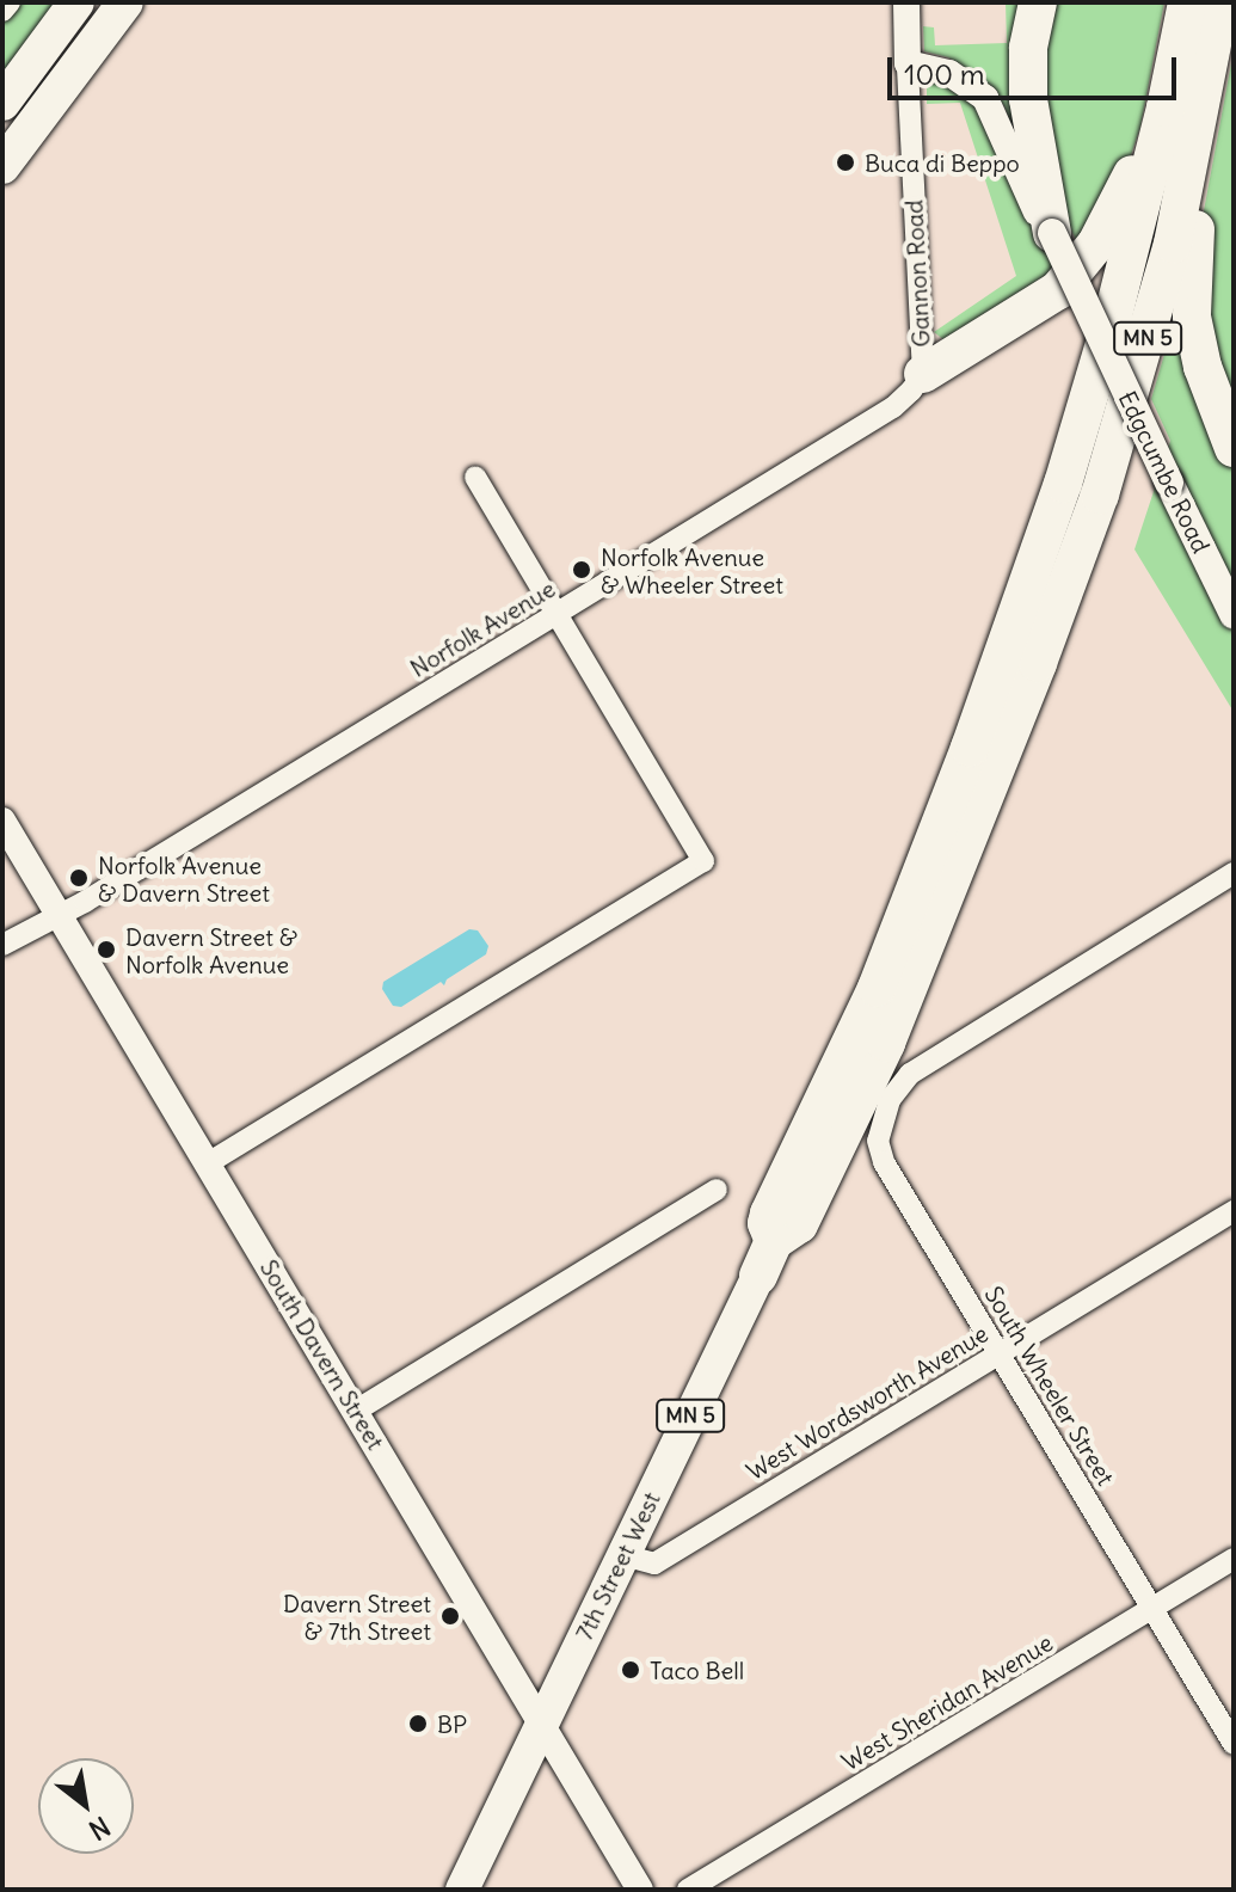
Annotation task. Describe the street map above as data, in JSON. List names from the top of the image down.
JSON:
{
  "streets": {
    "highway": ["MN 5"],
    "main road": ["Edgcumbe Road", "7th Street West"],
    "street": [
      "Gannon Road",
      "Norfolk Avenue",
      "South Davern Street",
      "South Wheeler Street",
      "West Wordsworth Avenue",
      "West Sheridan Avenue"
    ]
  },
  "crossings": [
    ["Gannon Road", "Edgcumbe Road"],
    ["Gannon Road", "Norfolk Avenue"],
    ["MN 5", "7th Street West"],
    ["Norfolk Avenue", "South Davern Street"],
    ["South Davern Street", "7th Street West"],
    ["South Wheeler Street", "West Wordsworth Avenue"],
    ["South Wheeler Street", "West Sheridan Avenue"],
    ["West Wordsworth Avenue", "7th Street West"]
  ],
  "places": [
    "Buca di Beppo",
    "Norfolk Avenue & Wheeler Street",
    "Norfolk Avenue & Davern Street",
    "Davern Street & Norfolk Avenue",
    "Davern Street & 7th Street",
    "Taco Bell",
    "BP"
  ],
  "scale_bar": "100 m",
  "north": "bottom right"
}
